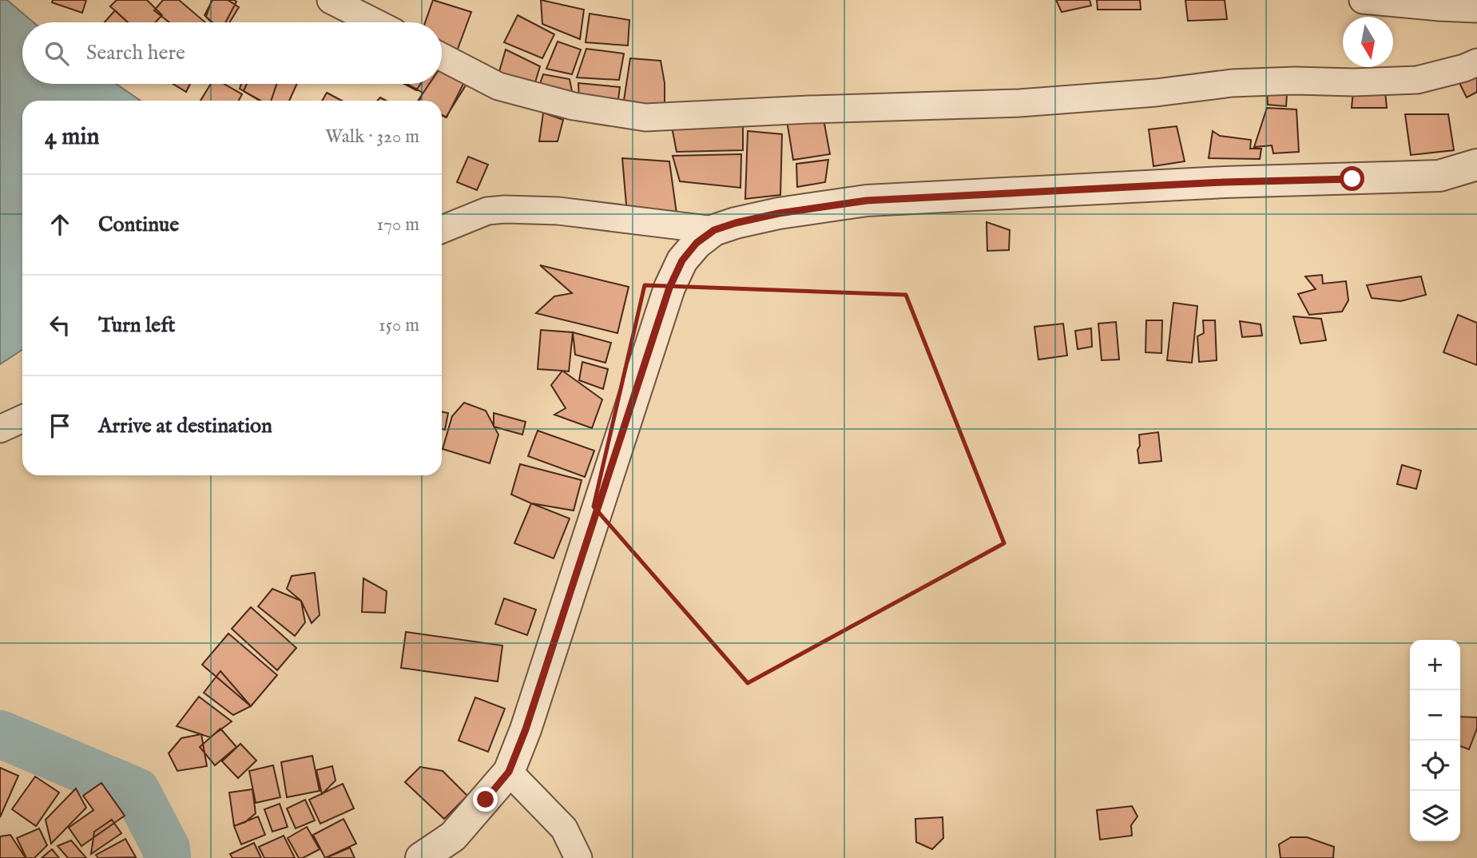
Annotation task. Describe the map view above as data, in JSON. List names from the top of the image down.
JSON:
{
  "north": "bottom",
  "page": {
    "search": "Search here",
    "heading": ["4 min", "Walk · 320 m"],
    "list": [
      ["Continue", "170 m"],
      ["Turn left", "150 m"],
      "Arrive at destination"
    ],
    "map_buttons": ["+", "−"]
  }
}
